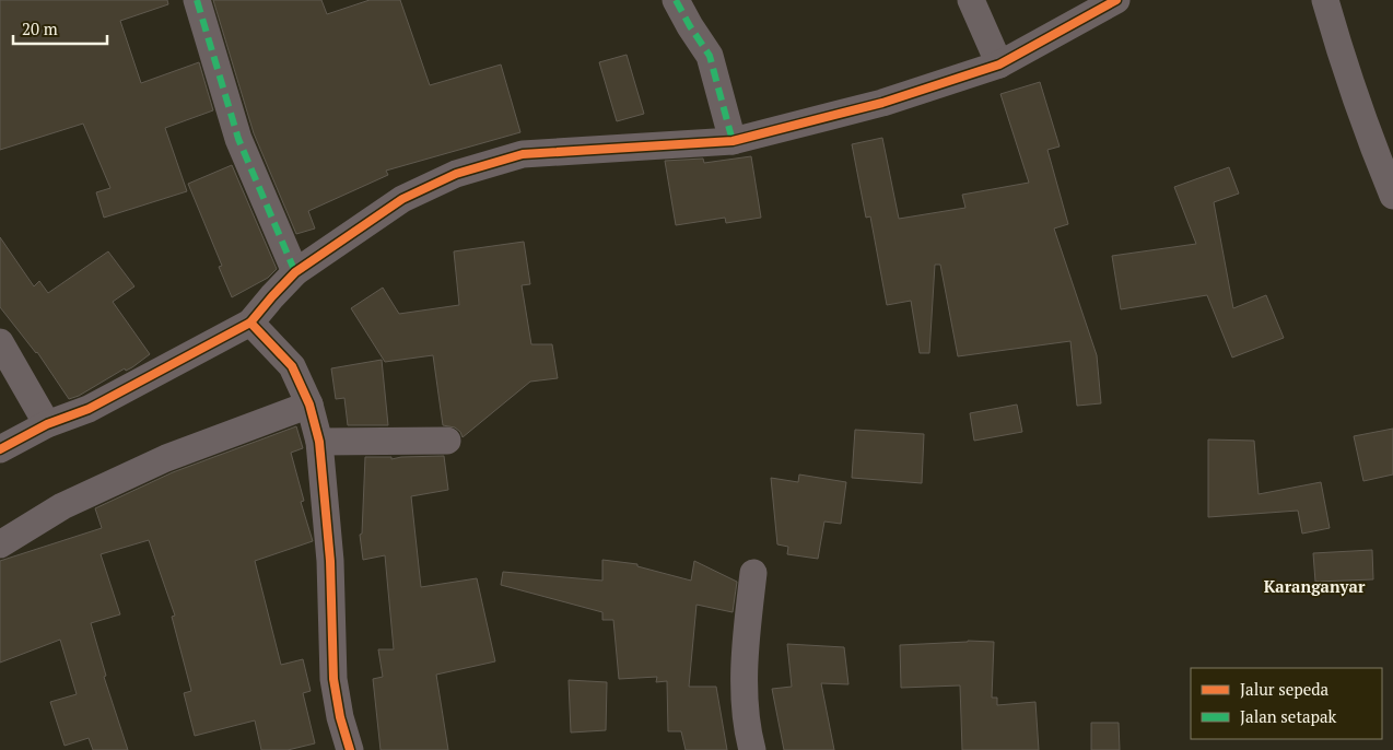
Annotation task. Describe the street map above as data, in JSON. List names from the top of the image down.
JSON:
{
  "districts": ["Karanganyar"],
  "legend": ["Jalur sepeda", "Jalan setapak"],
  "scale_bar": "20 m"
}
